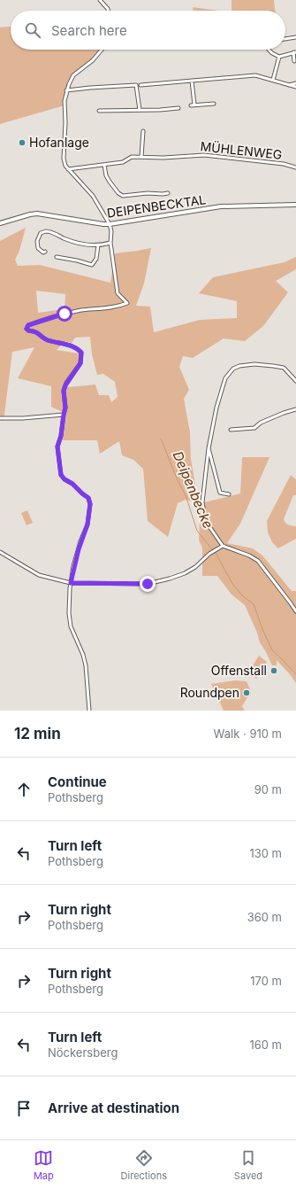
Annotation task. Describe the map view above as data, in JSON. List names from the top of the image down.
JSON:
{
  "streets": {
    "main road": ["DEIPENBECKTAL"],
    "street": ["MÜHLENWEG"]
  },
  "water": ["Deipenbecke"],
  "places": ["Hofanlage", "Offenstall", "Roundpen"],
  "page": {
    "search": "Search here",
    "heading": ["12 min", "Walk · 910 m"],
    "list": [
      ["Continue", "Pothsberg", "90 m"],
      ["Turn left", "Pothsberg", "130 m"],
      ["Turn right", "Pothsberg", "360 m"],
      ["Turn right", "Pothsberg", "170 m"],
      ["Turn left", "Nöckersberg", "160 m"],
      "Arrive at destination"
    ],
    "nav": ["Map", "Directions", "Saved"]
  }
}
